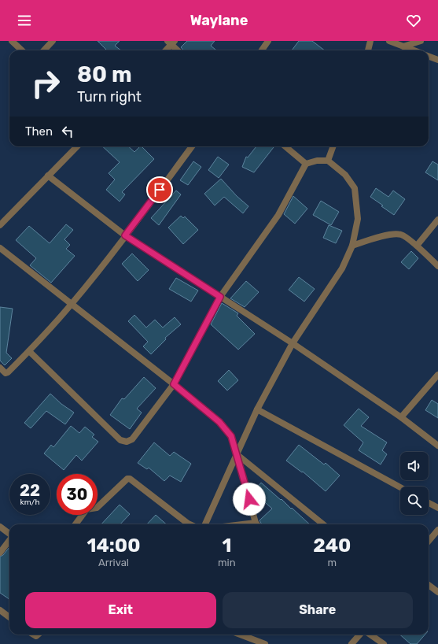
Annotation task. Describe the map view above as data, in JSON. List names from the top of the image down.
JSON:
{
  "page": {
    "header": "Waylane",
    "turn": ["80 m", "Turn right"],
    "then": "Then",
    "speed": "22 km/h",
    "limit": "30",
    "eta": [
      "14:00",
      "Arrival",
      "1",
      "min",
      "240",
      "m"
    ],
    "buttons": ["Exit", "Share"]
  }
}
